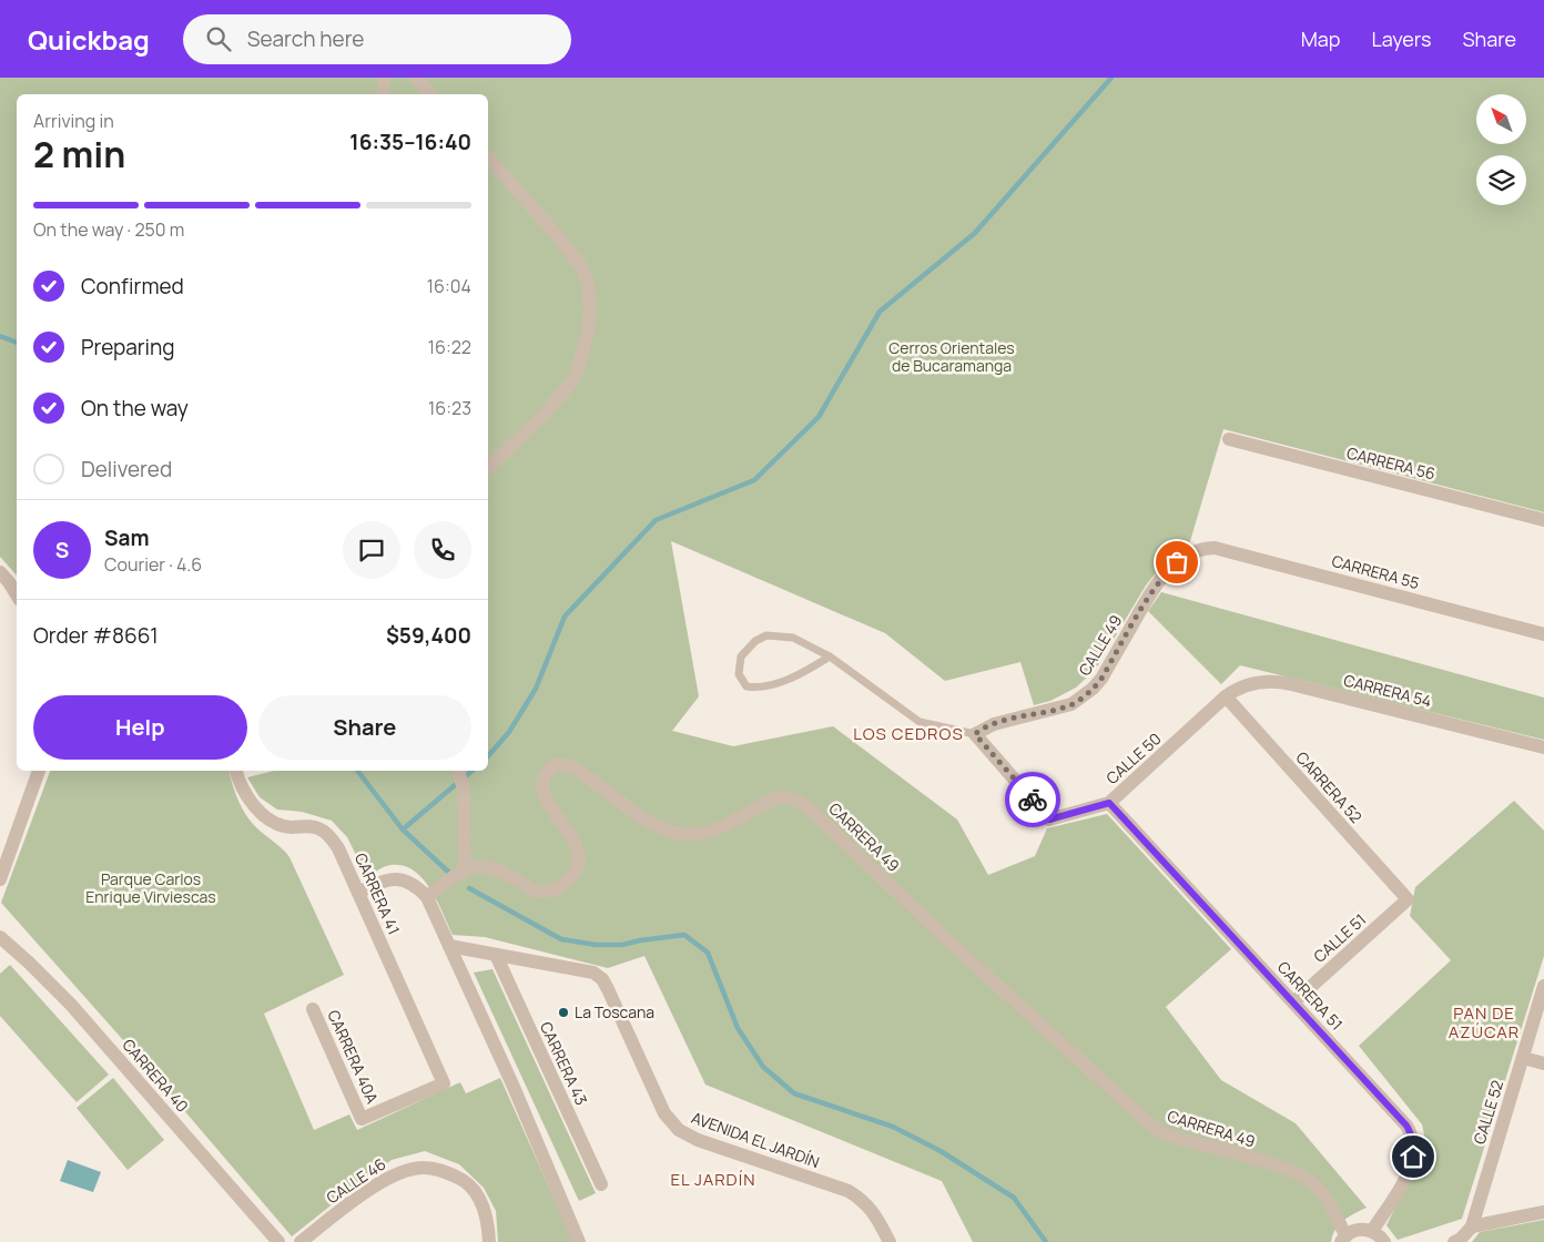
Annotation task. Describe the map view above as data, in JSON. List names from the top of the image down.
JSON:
{
  "streets": {
    "street": [
      "CARRERA 56",
      "CARRERA 55",
      "CALLE 49",
      "CARRERA 54",
      "CALLE 50",
      "CARRERA 52",
      "CARRERA 49",
      "CARRERA 41",
      "CALLE 51",
      "CARRERA 51",
      "CARRERA 40A",
      "CARRERA 43",
      "CARRERA 40",
      "CALLE 52",
      "AVENIDA EL JARDÍN",
      "CALLE 46"
    ]
  },
  "crossings": [
    ["CARRERA 55", "CALLE 49"],
    ["CALLE 49", "CALLE 50"],
    ["CARRERA 54", "CALLE 50"],
    ["CARRERA 54", "CARRERA 52"],
    ["CALLE 50", "CARRERA 52"],
    ["CALLE 50", "CARRERA 51"],
    ["CARRERA 52", "CALLE 51"],
    ["CARRERA 41", "CARRERA 40A"],
    ["CALLE 51", "CARRERA 51"],
    ["CARRERA 43", "AVENIDA EL JARDÍN"]
  ],
  "districts": ["LOS CEDROS", "PAN DE AZÚCAR", "EL JARDÍN"],
  "parks": ["Cerros Orientales de Bucaramanga", "Parque Carlos Enrique Virviescas"],
  "places": ["La Toscana"],
  "north": "top left",
  "page": {
    "header": "Quickbag",
    "search": "Search here",
    "nav": ["Map", "Layers", "Share"],
    "heading": ["2 min", "Arriving in", "16:35–16:40"],
    "panel": [
      "Sam",
      "Courier · 4.6",
      "Order #8661",
      "$59,400"
    ],
    "bar": "On the way · 250 m",
    "list": [
      ["Confirmed", "16:04"],
      ["Preparing", "16:22"],
      ["On the way", "16:23"],
      "Delivered"
    ],
    "round": "S",
    "buttons": ["Help", "Share"]
  }
}
